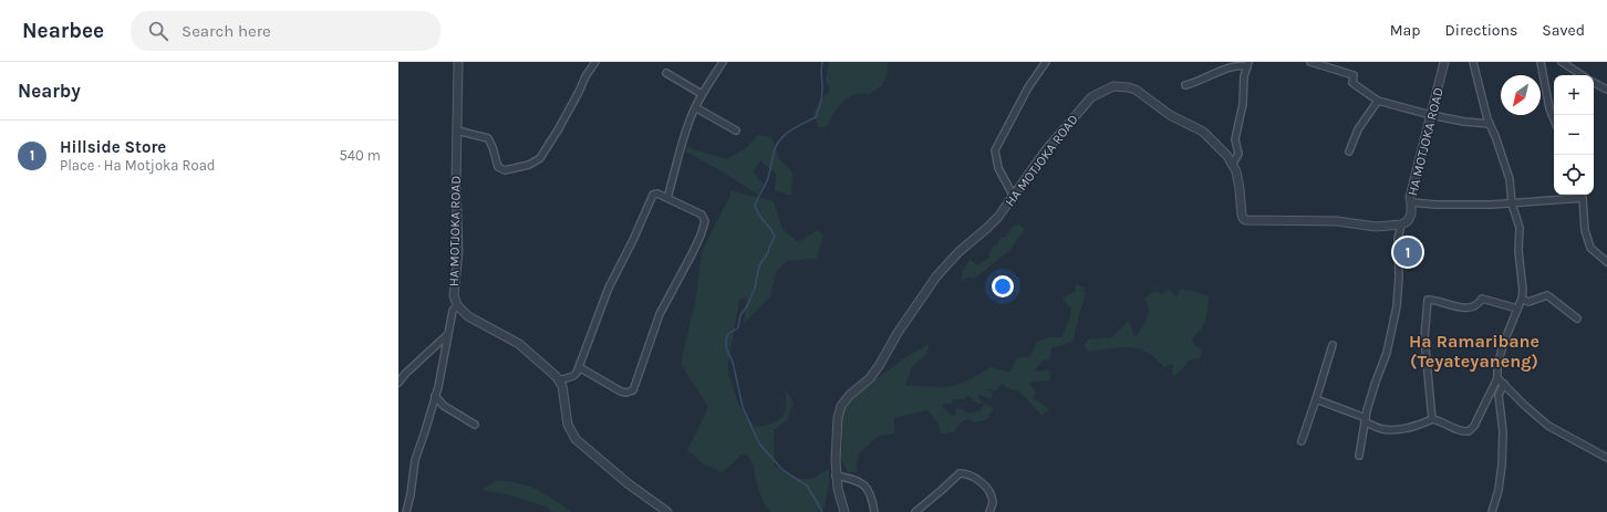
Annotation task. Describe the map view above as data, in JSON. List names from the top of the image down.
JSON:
{
  "streets": {
    "street": ["HA MOTJOKA ROAD"]
  },
  "districts": ["Ha Ramaribane (Teyateyaneng)"],
  "north": "bottom left",
  "page": {
    "header": "Nearbee",
    "search": "Search here",
    "nav": ["Map", "Directions", "Saved"],
    "heading": "Nearby",
    "map_buttons": ["+", "−"],
    "list": [
      {
        "mark": "1",
        "name": "Hillside Store",
        "note": "Place · Ha Motjoka Road",
        "value": "540 m"
      }
    ],
    "pins": "1"
  }
}
